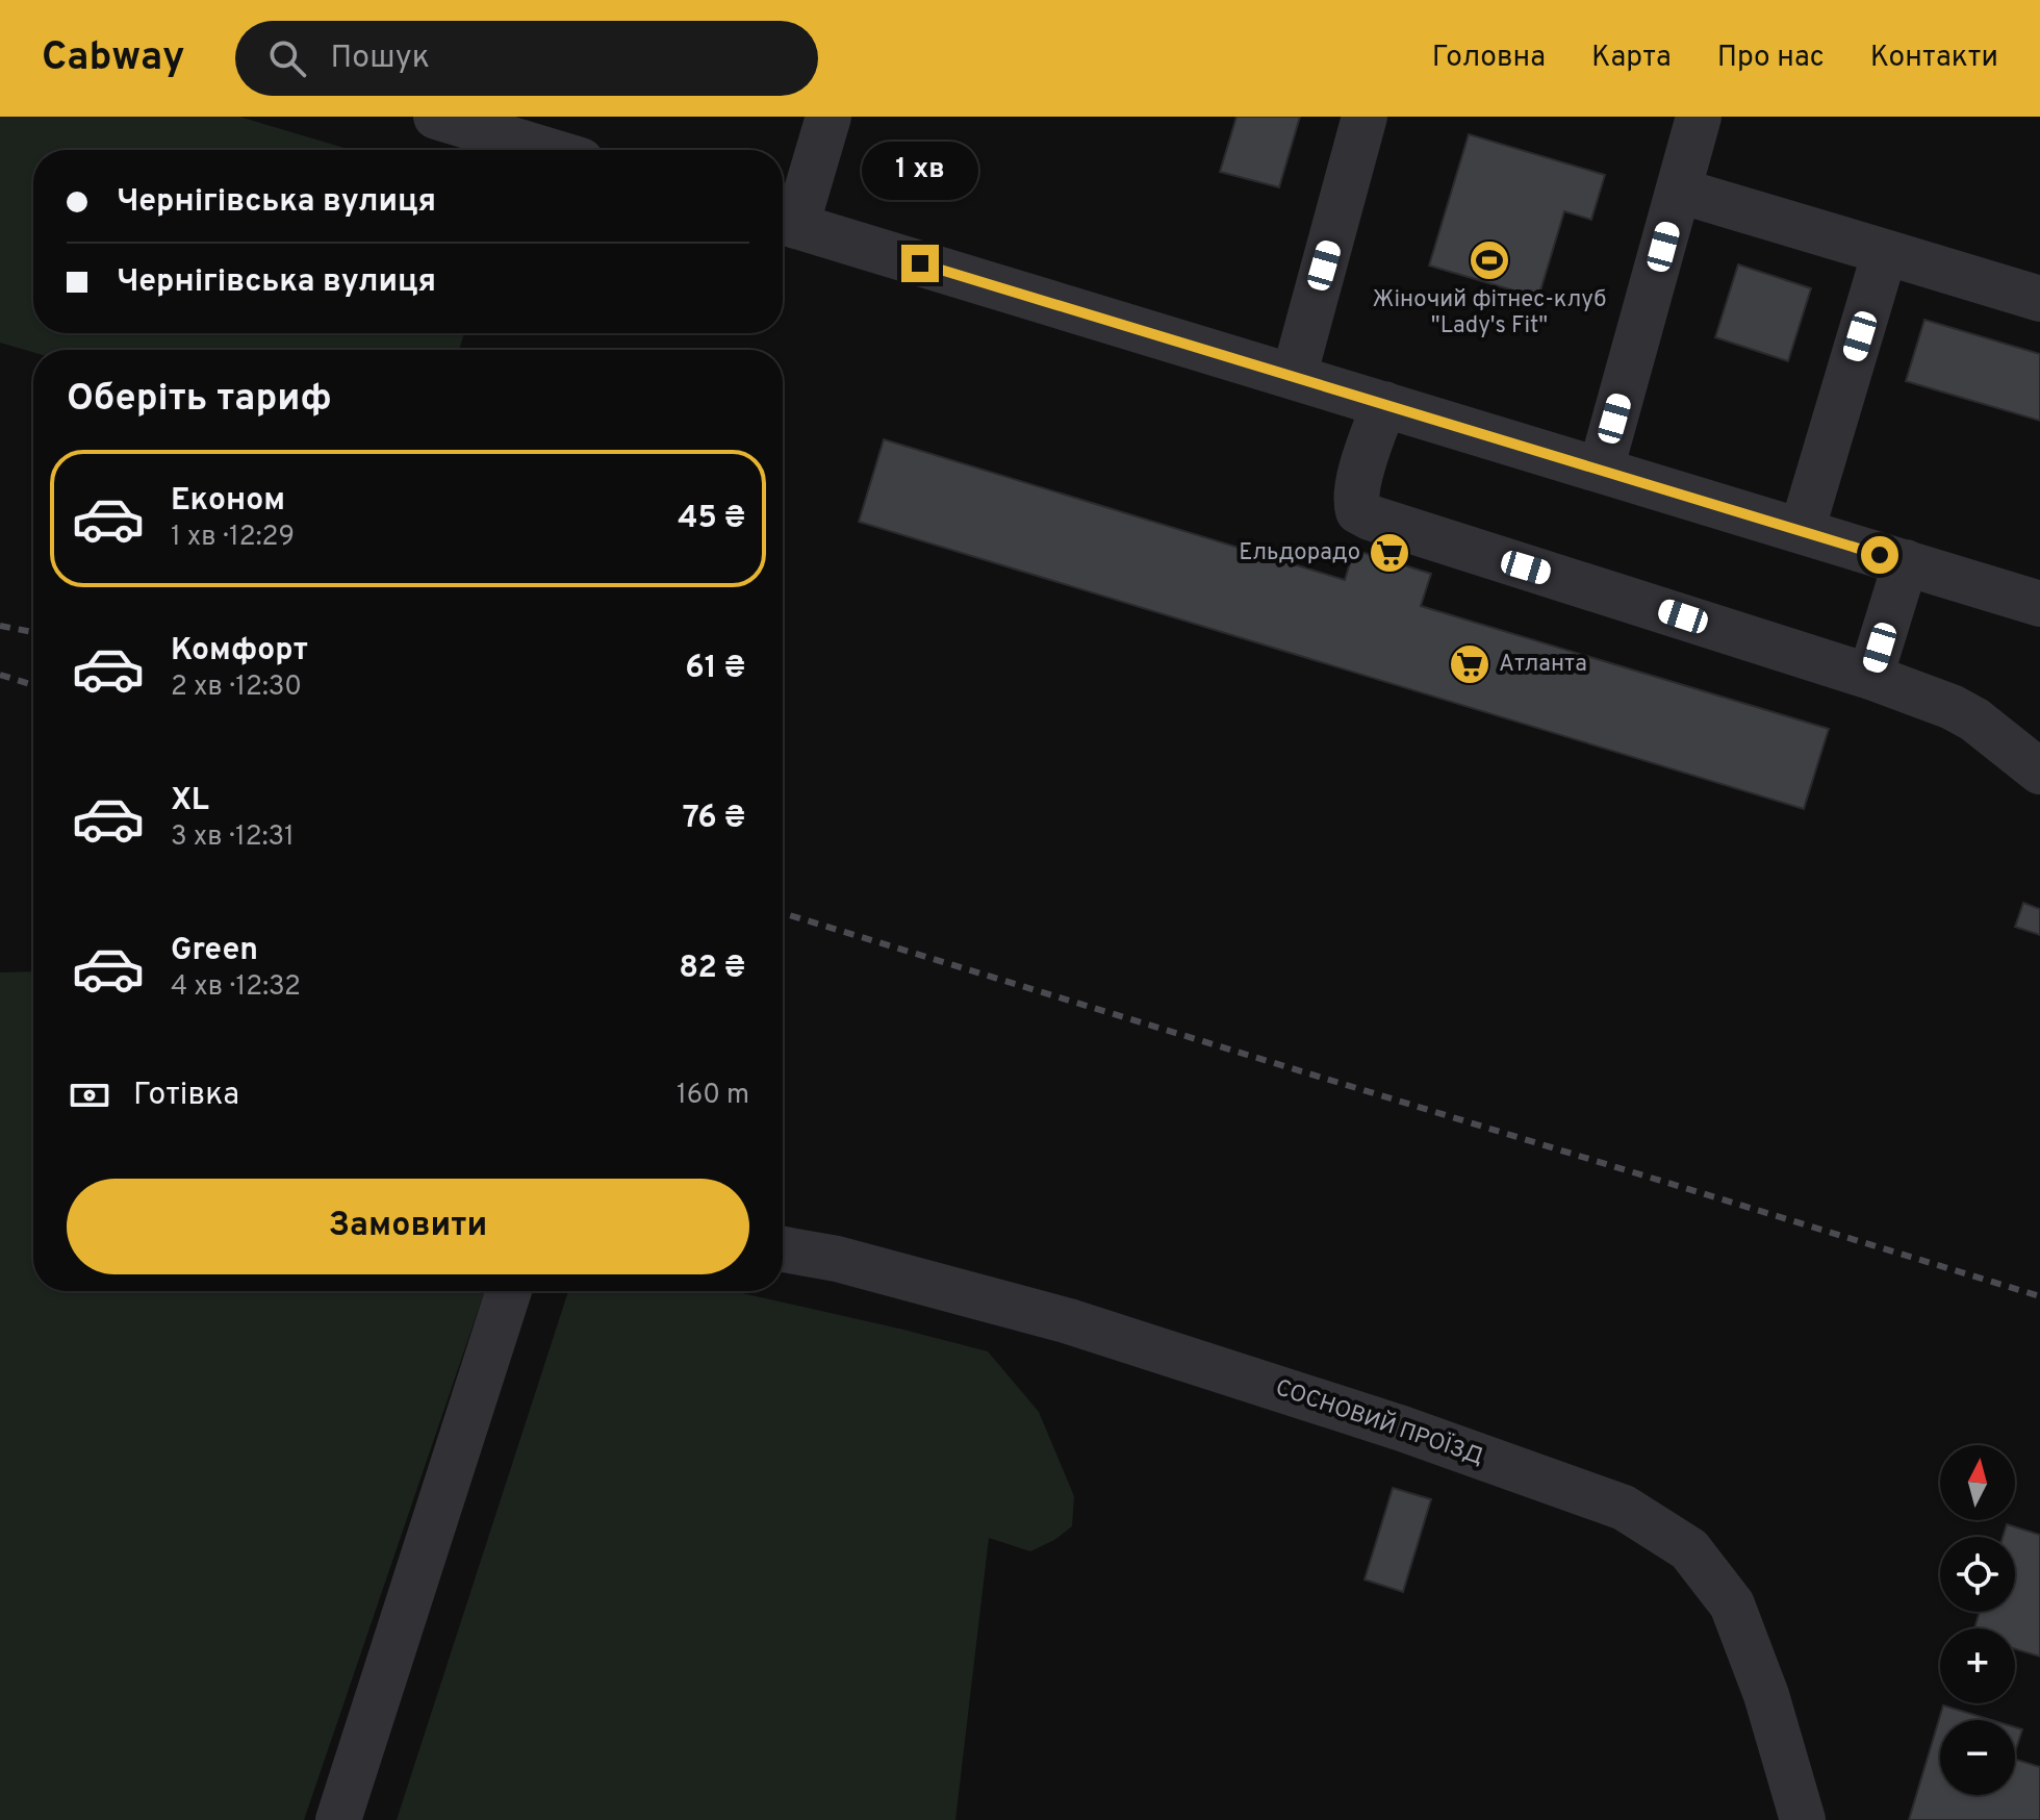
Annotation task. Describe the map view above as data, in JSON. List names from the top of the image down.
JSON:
{
  "streets": {
    "street": ["СОСНОВИЙ ПРОЇЗД"]
  },
  "places": {
    "sports": ["Жіночий фітнес-клуб \"Lady's Fit\""],
    "supermarket": ["Ельдорадо", "Атланта"]
  },
  "north": "top",
  "page": {
    "header": "Cabway",
    "search": "Пошук",
    "nav": [
      "Головна",
      "Карта",
      "Про нас",
      "Контакти"
    ],
    "bubble": "1 хв",
    "banner": ["Чернігівська вулиця", "Чернігівська вулиця"],
    "heading": "Оберіть тариф",
    "list": [
      {
        "name": "Економ",
        "note": "1 хв · 12:29",
        "value": "45 ₴"
      },
      {
        "name": "Комфорт",
        "note": "2 хв · 12:30",
        "value": "61 ₴"
      },
      {
        "name": "XL",
        "note": "3 хв · 12:31",
        "value": "76 ₴"
      },
      {
        "name": "Green",
        "note": "4 хв · 12:32",
        "value": "82 ₴"
      }
    ],
    "pay": ["Готівка", "160 m"],
    "buttons": "Замовити",
    "map_buttons": ["+", "−"]
  }
}
